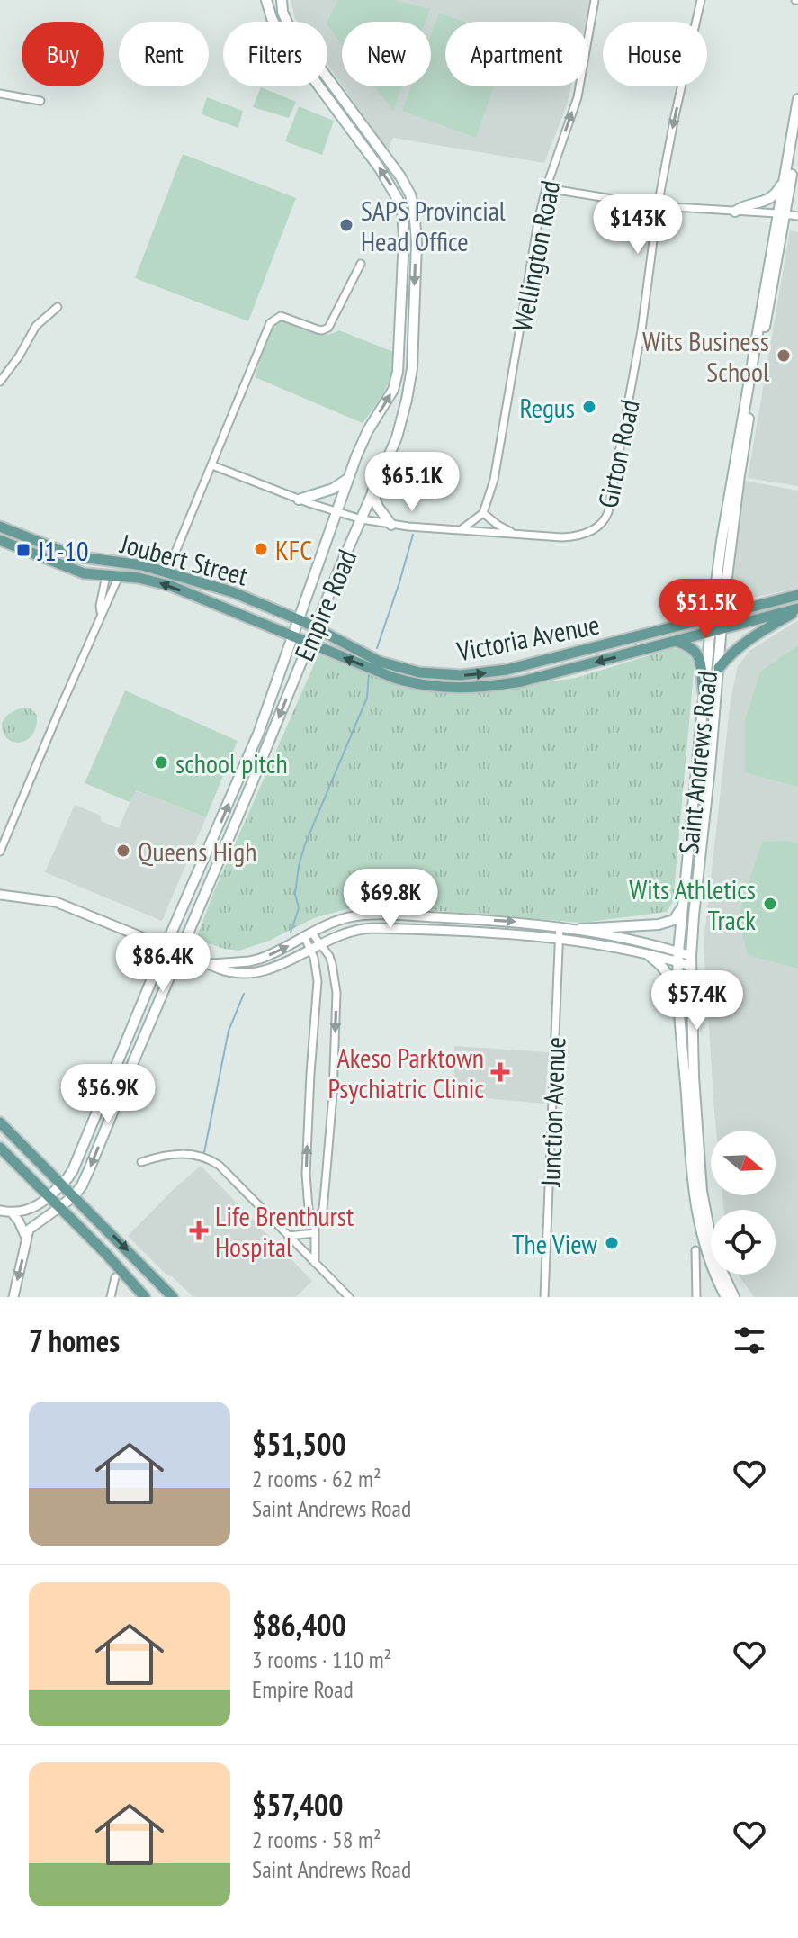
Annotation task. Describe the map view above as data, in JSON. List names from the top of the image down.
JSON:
{
  "streets": {
    "main road": [
      "Joubert Street",
      "Empire Road",
      "Victoria Avenue",
      "Saint Andrews Road"
    ],
    "street": ["Wellington Road", "Girton Road", "Junction Avenue"]
  },
  "crossings": [
    ["Joubert Street", "Empire Road"],
    ["Joubert Street", "Victoria Avenue"],
    ["Empire Road", "Victoria Avenue"],
    ["Victoria Avenue", "Saint Andrews Road"]
  ],
  "one_way": ["Wellington Road"],
  "places": {
    "other": [
      "SAPS Provincial Head Office",
      "Wits Business School",
      "Regus",
      "KFC",
      "school pitch",
      "Queens High",
      "Wits Athletics Track",
      "The View"
    ],
    "transit": ["J1-10"],
    "health": ["Akeso Parktown Psychiatric Clinic", "Life Brenthurst Hospital"]
  },
  "north": "right",
  "page": {
    "chip": [
      "Buy",
      "Rent",
      "Filters",
      "New",
      "Apartment",
      "House"
    ],
    "price": [
      "$143K",
      "$65.1K",
      "$51.5K",
      "$69.8K",
      "$86.4K",
      "$57.4K",
      "$56.9K"
    ],
    "heading": "7 homes",
    "list": [
      {
        "name": "$51,500",
        "note": "2 rooms · 62 m² · Saint Andrews Road"
      },
      {
        "name": "$86,400",
        "note": "3 rooms · 110 m² · Empire Road"
      },
      {
        "name": "$57,400",
        "note": "2 rooms · 58 m² · Saint Andrews Road"
      }
    ]
  }
}
